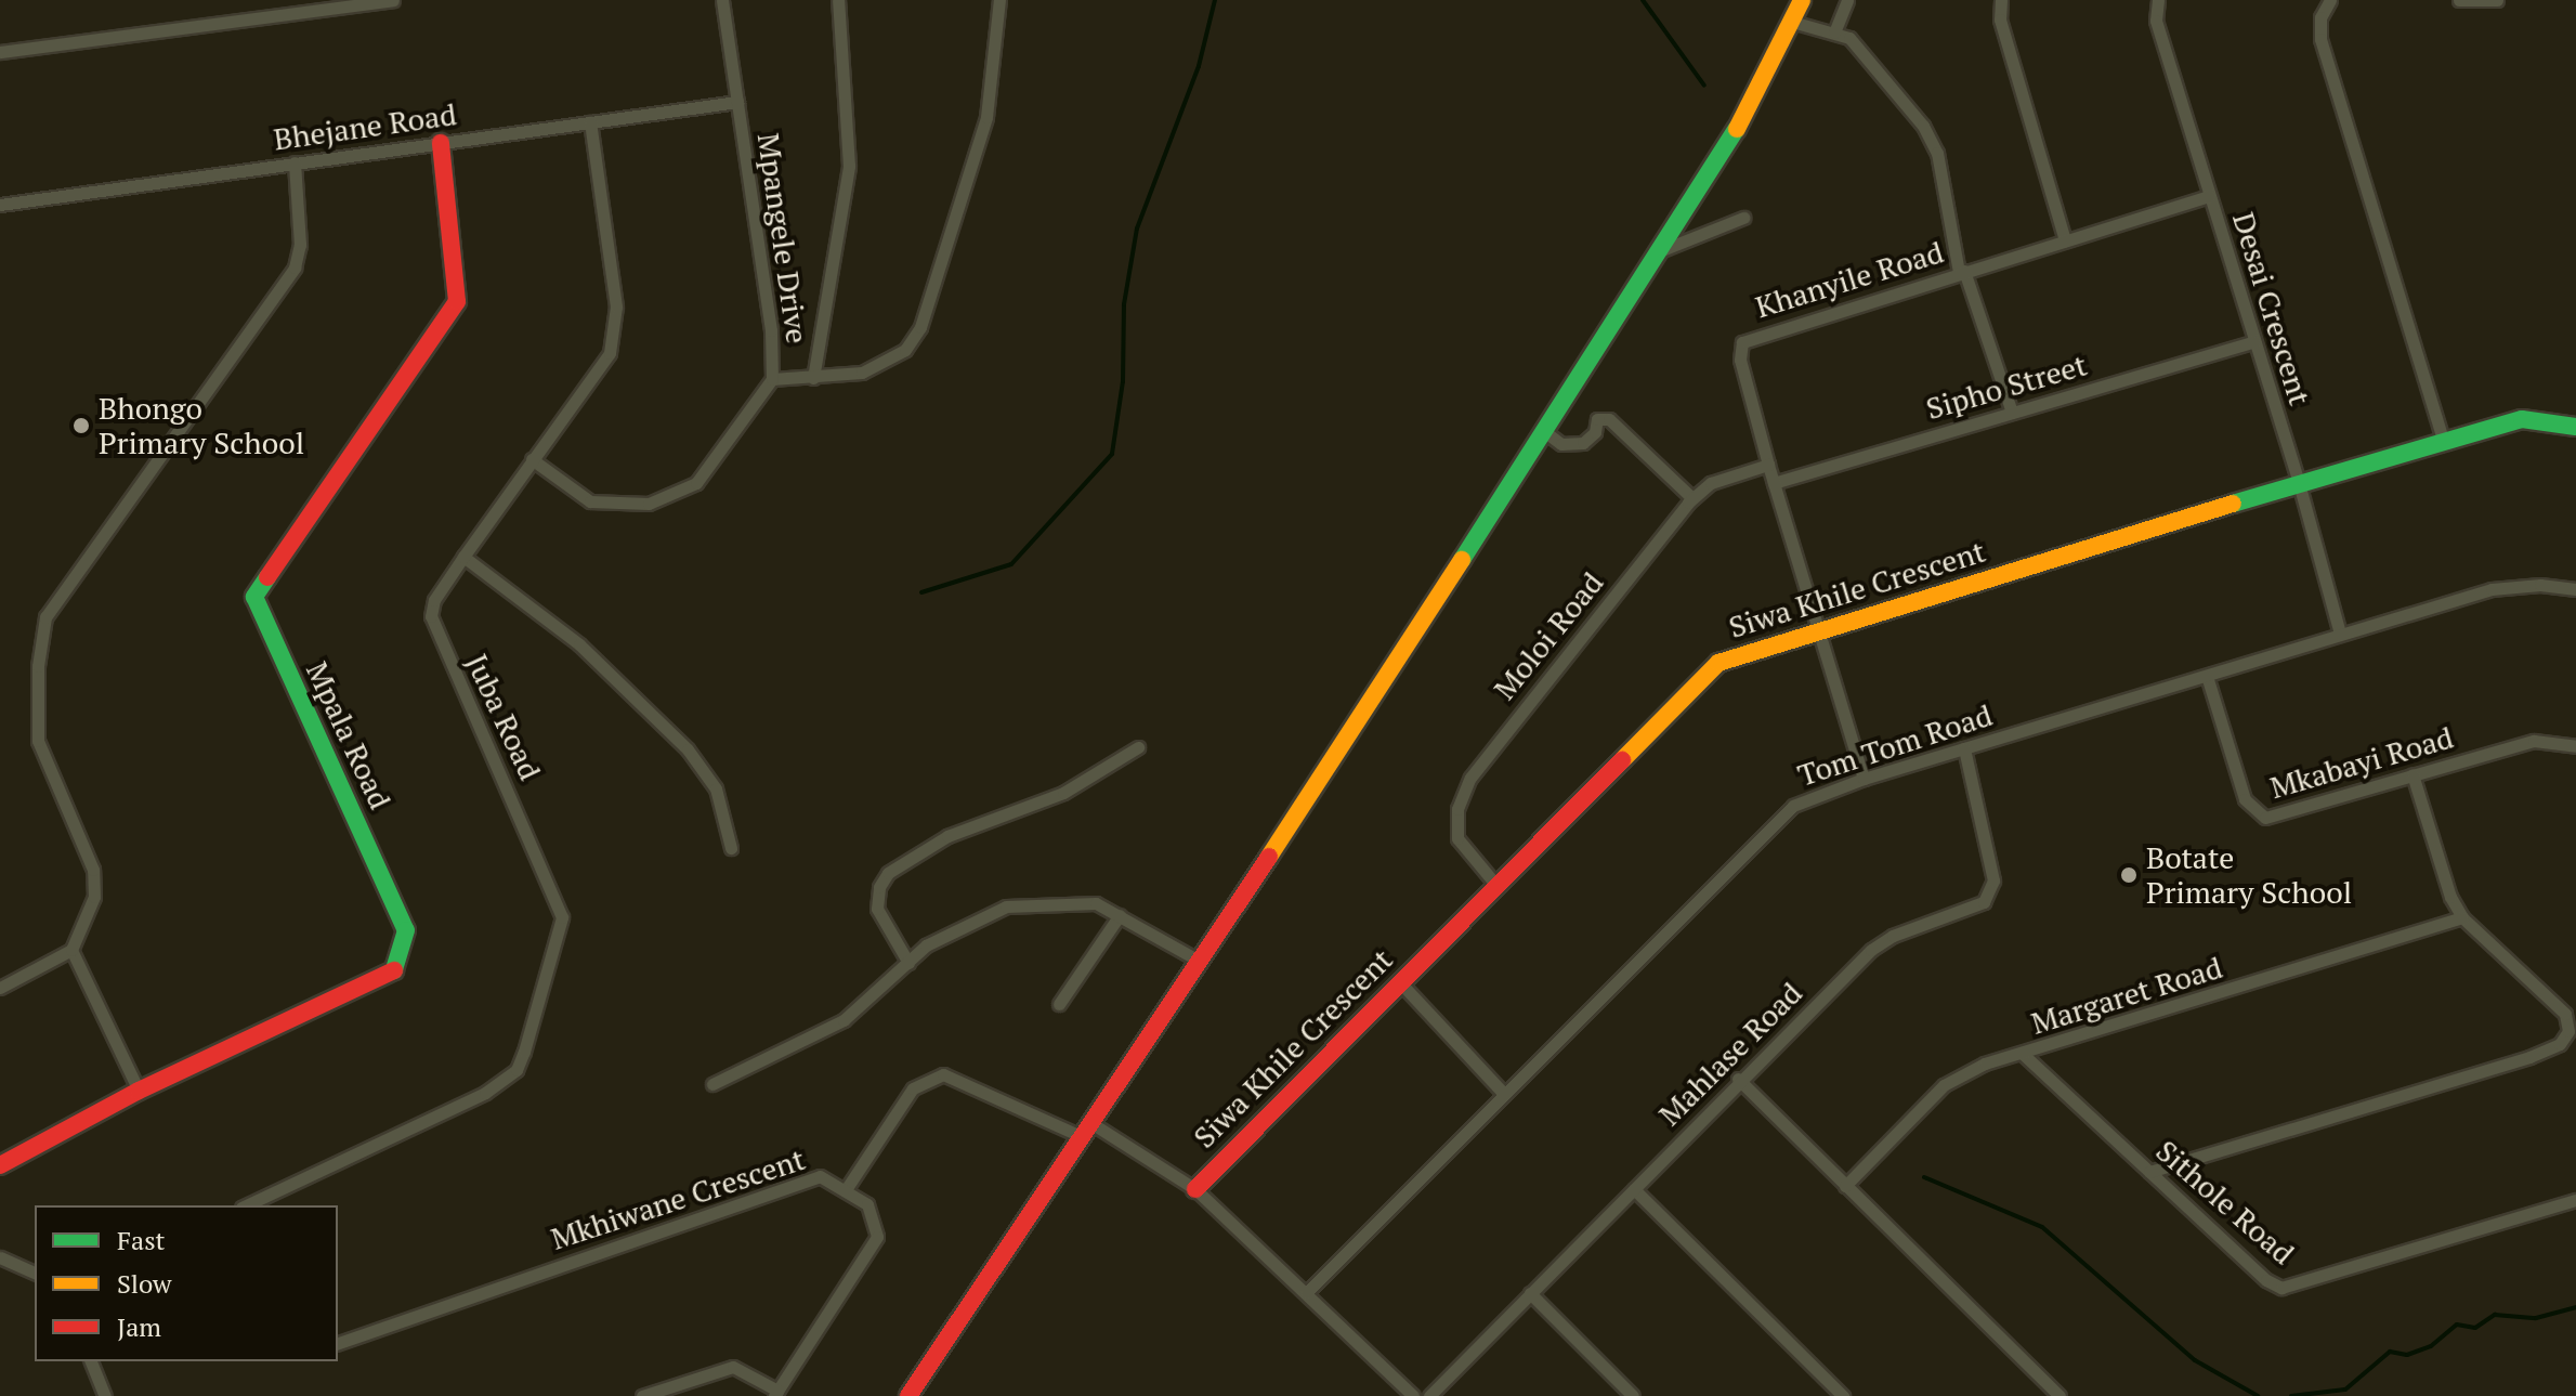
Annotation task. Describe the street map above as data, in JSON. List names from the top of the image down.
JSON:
{
  "streets": {
    "street": [
      "Bhejane Road",
      "Mpangele Drive",
      "Khanyile Road",
      "Desai Crescent",
      "Sipho Street",
      "Siwa Khile Crescent",
      "Moloi Road",
      "Juba Road",
      "Mpala Road",
      "Tom Tom Road",
      "Mkabayi Road",
      "Margaret Road",
      "Mahlase Road",
      "Mkhiwane Crescent",
      "Sithole Road"
    ]
  },
  "crossings": [
    ["Bhejane Road", "Mpangele Drive"],
    ["Bhejane Road", "Juba Road"],
    ["Bhejane Road", "Mpala Road"],
    ["Mpangele Drive", "Juba Road"],
    ["Khanyile Road", "Desai Crescent"],
    ["Khanyile Road", "Sipho Street"],
    ["Khanyile Road", "Siwa Khile Crescent"],
    ["Khanyile Road", "Moloi Road"],
    ["Khanyile Road", "Tom Tom Road"],
    ["Desai Crescent", "Sipho Street"],
    ["Desai Crescent", "Siwa Khile Crescent"],
    ["Desai Crescent", "Tom Tom Road"],
    ["Siwa Khile Crescent", "Moloi Road"],
    ["Tom Tom Road", "Mkabayi Road"],
    ["Tom Tom Road", "Mahlase Road"],
    ["Margaret Road", "Sithole Road"]
  ],
  "places": ["Bhongo Primary School", "Botate Primary School"],
  "legend": ["Fast", "Slow", "Jam"]
}
